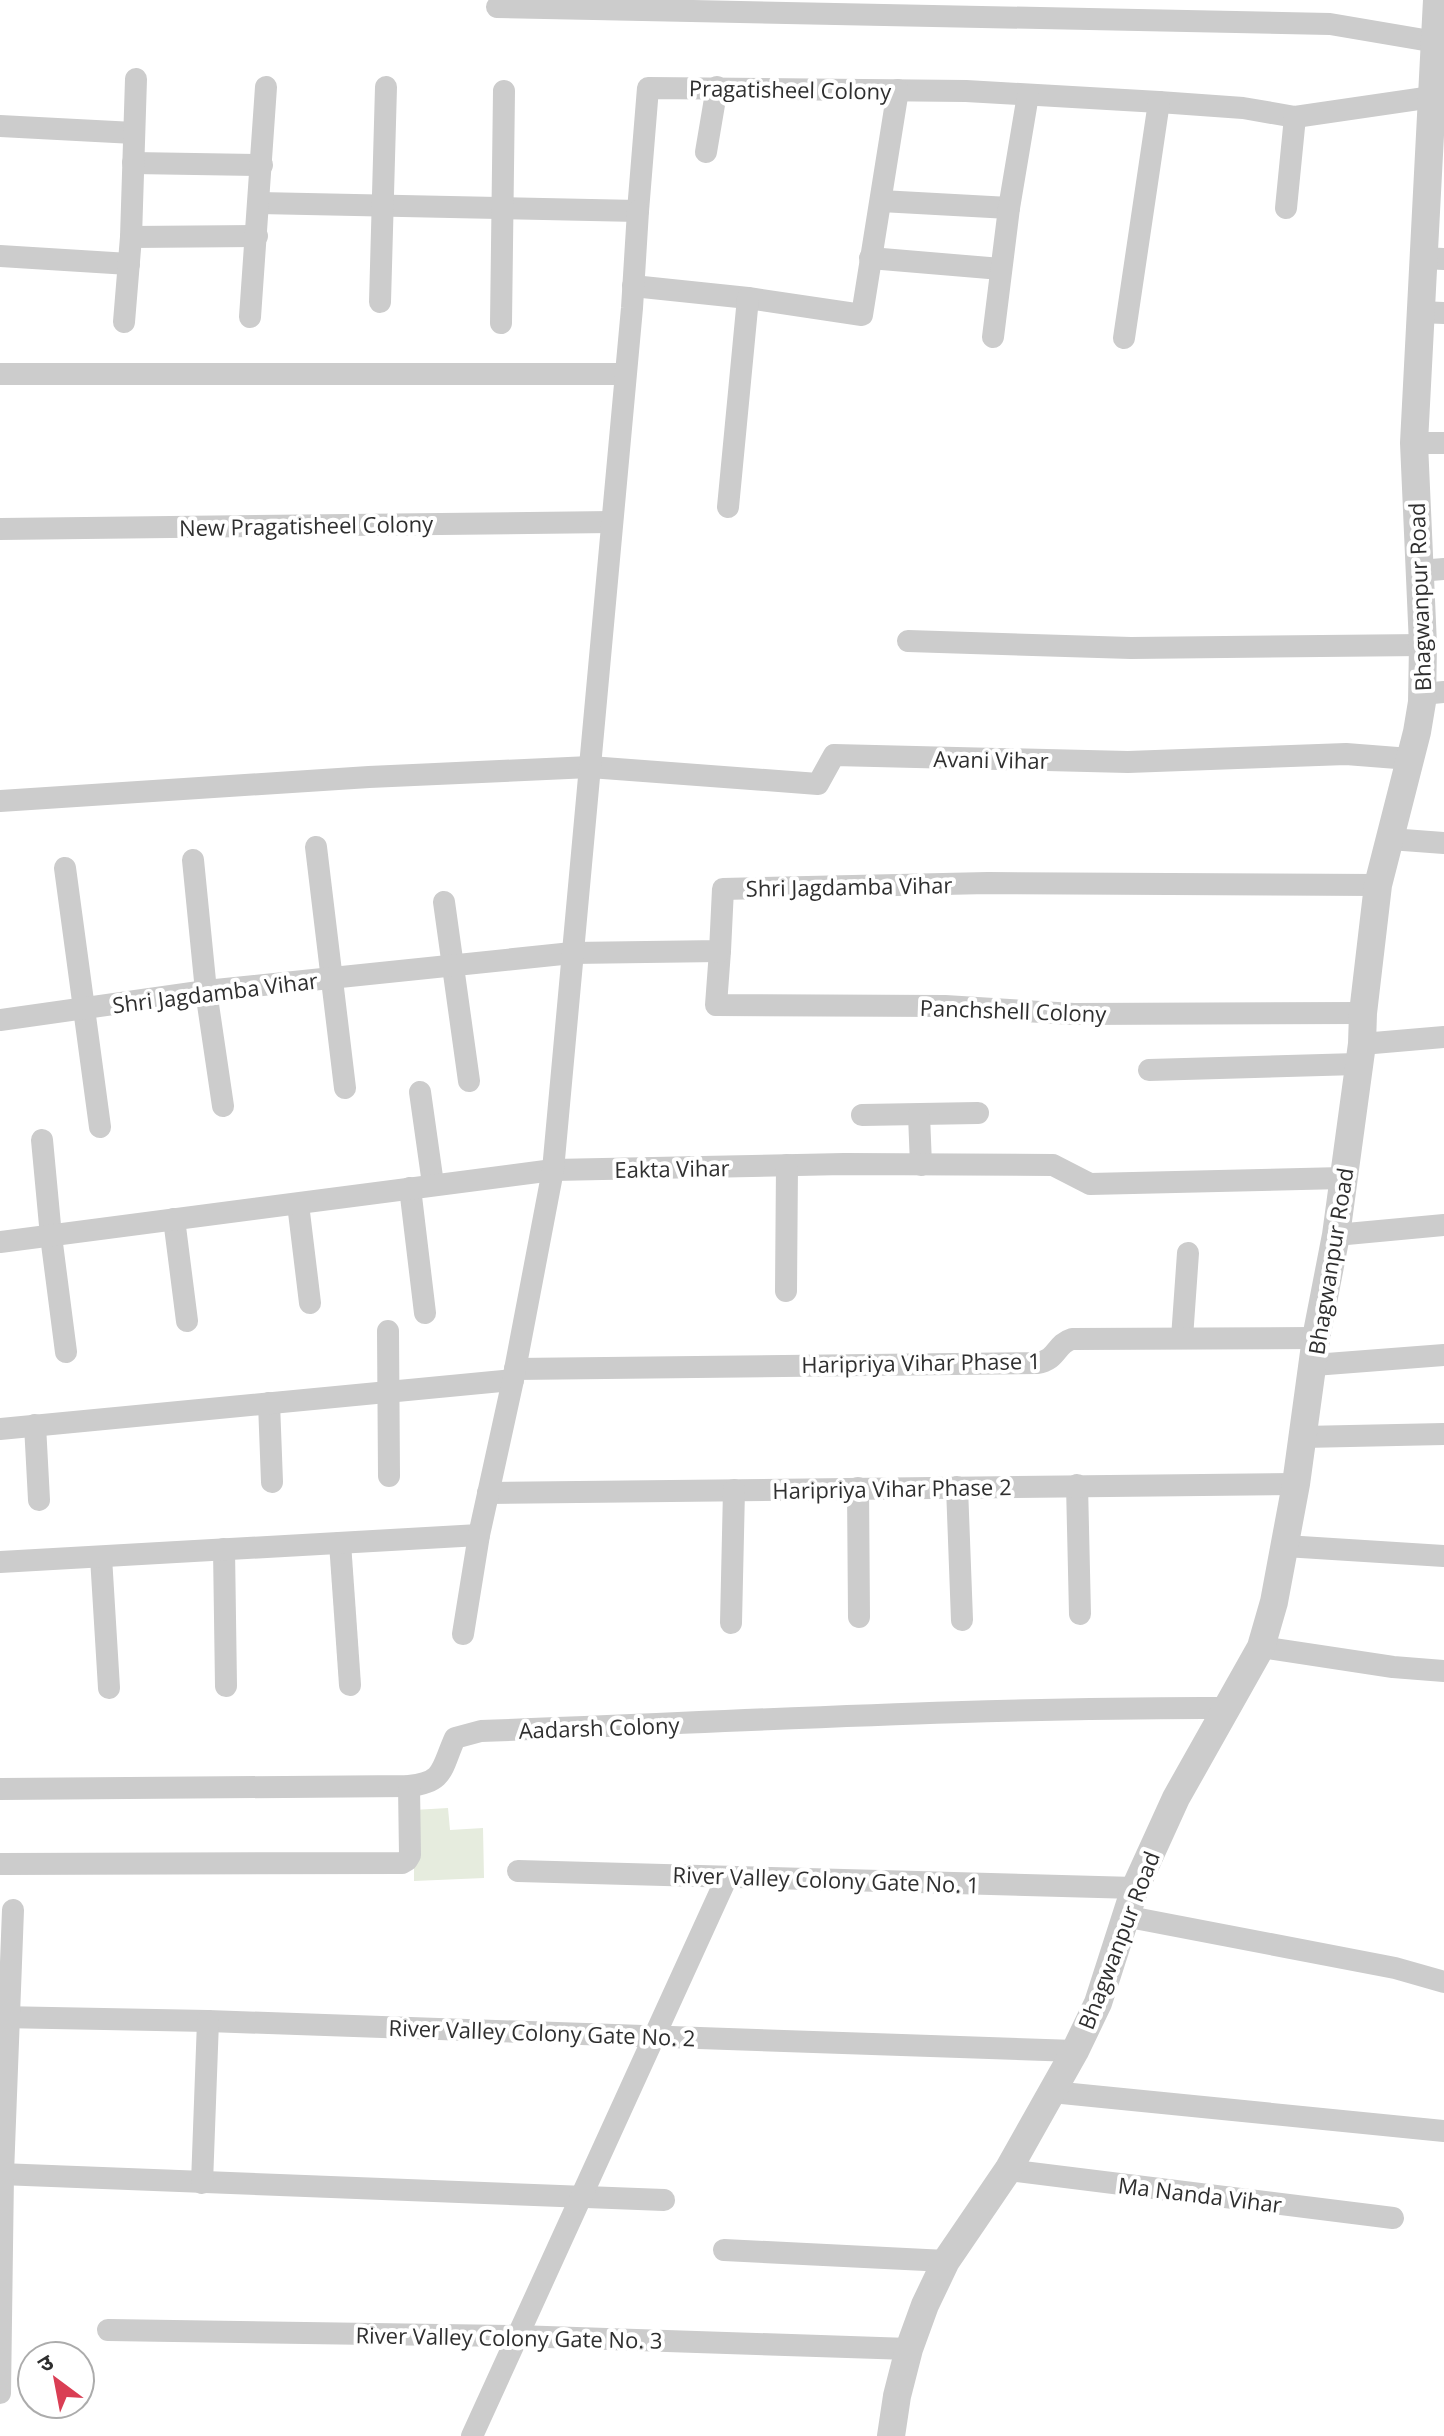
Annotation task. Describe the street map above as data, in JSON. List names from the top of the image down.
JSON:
{
  "streets": {
    "street": [
      "Pragatisheel Colony",
      "New Pragatisheel Colony",
      "Bhagwanpur Road",
      "Avani Vihar",
      "Shri Jagdamba Vihar",
      "Panchshell Colony",
      "Eakta Vihar",
      "Haripriya Vihar Phase 1",
      "Haripriya Vihar Phase 2",
      "Aadarsh Colony",
      "River Valley Colony Gate No. 1",
      "River Valley Colony Gate No. 2",
      "Ma Nanda Vihar",
      "River Valley Colony Gate No. 3"
    ]
  },
  "crossings": [
    ["Pragatisheel Colony", "Bhagwanpur Road"],
    ["Bhagwanpur Road", "Avani Vihar"],
    ["Bhagwanpur Road", "Shri Jagdamba Vihar"],
    ["Bhagwanpur Road", "Panchshell Colony"],
    ["Bhagwanpur Road", "Eakta Vihar"],
    ["Bhagwanpur Road", "Haripriya Vihar Phase 1"],
    ["Bhagwanpur Road", "Haripriya Vihar Phase 2"],
    ["Bhagwanpur Road", "Aadarsh Colony"],
    ["Bhagwanpur Road", "River Valley Colony Gate No. 1"],
    ["Bhagwanpur Road", "River Valley Colony Gate No. 2"],
    ["Bhagwanpur Road", "Ma Nanda Vihar"],
    ["Bhagwanpur Road", "River Valley Colony Gate No. 3"],
    ["Shri Jagdamba Vihar", "Panchshell Colony"]
  ],
  "north": "top left"
}
